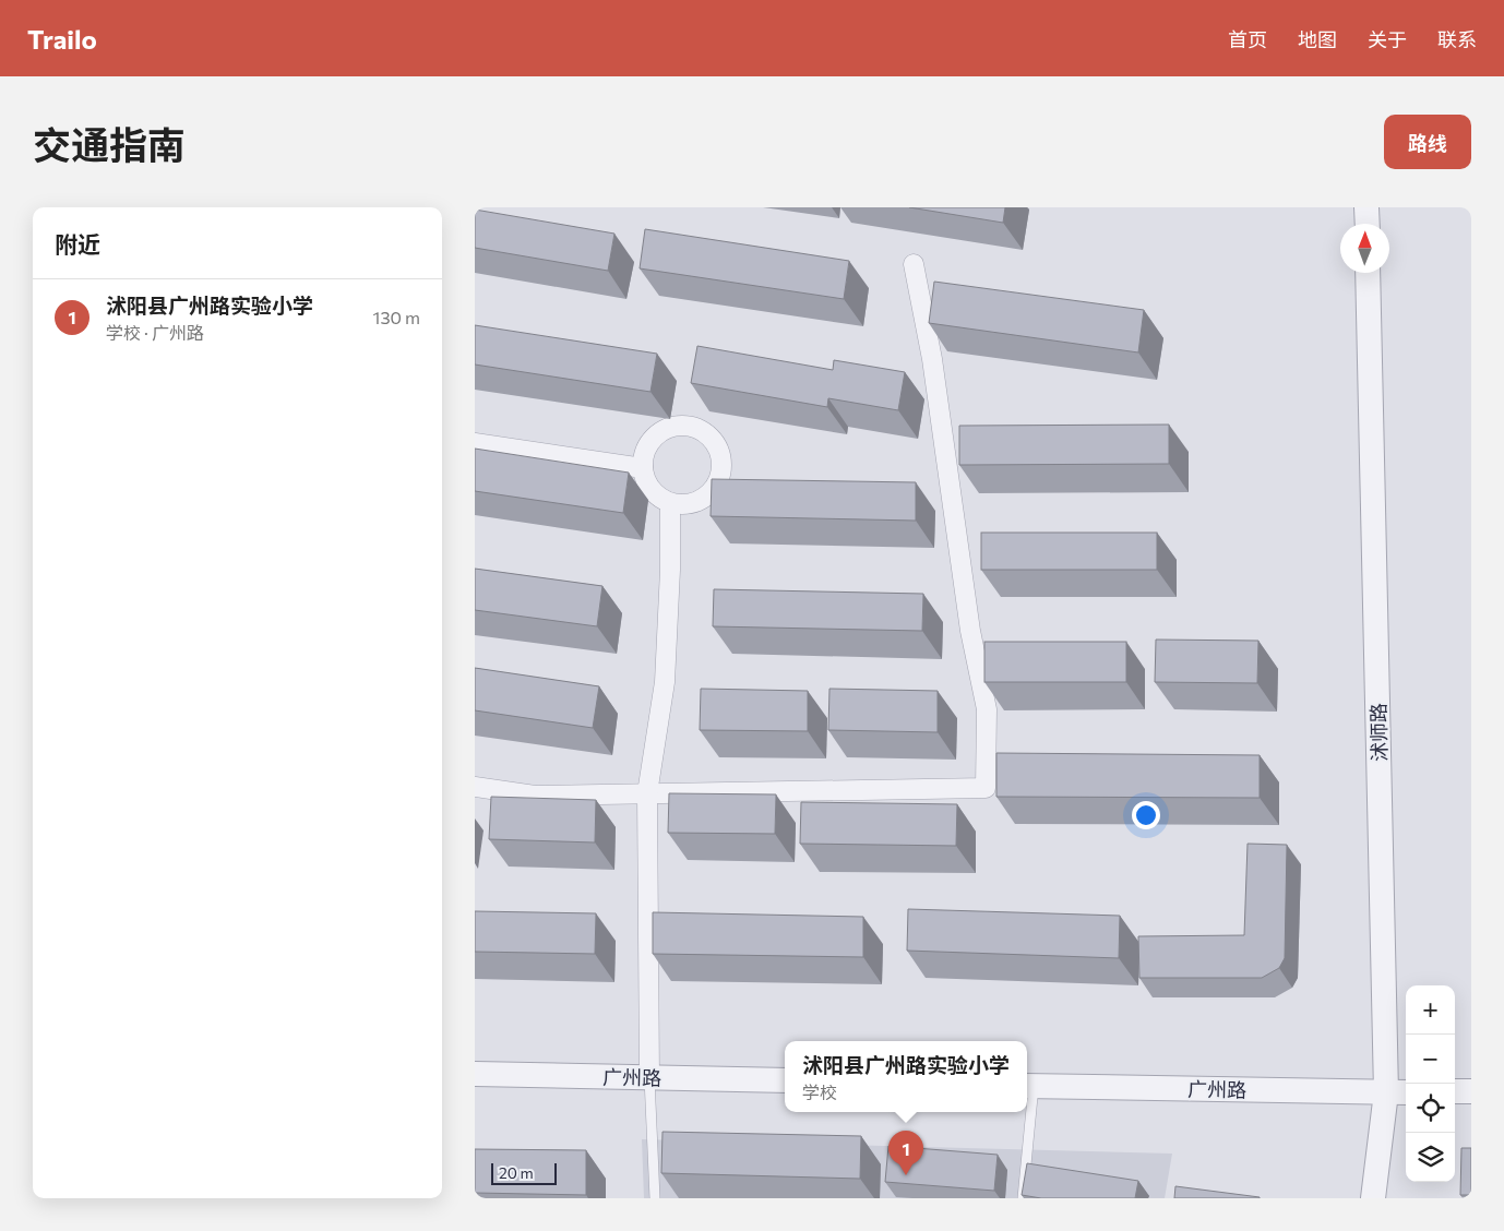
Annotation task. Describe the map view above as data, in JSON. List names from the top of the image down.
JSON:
{
  "streets": {
    "street": ["沭师路", "广州路"]
  },
  "crossings": [
    ["沭师路", "广州路"]
  ],
  "scale_bar": "20 m",
  "north": "top",
  "page": {
    "header": "Trailo",
    "nav": [
      "首页",
      "地图",
      "关于",
      "联系"
    ],
    "title": "交通指南",
    "buttons": "路线",
    "heading": "附近",
    "list": [
      {
        "mark": "1",
        "name": "沭阳县广州路实验小学",
        "note": "学校 · 广州路",
        "value": "130 m"
      }
    ],
    "map_buttons": ["+", "−"],
    "popup": ["沭阳县广州路实验小学", "学校"],
    "pins": "1",
    "scale": "20 m"
  }
}
